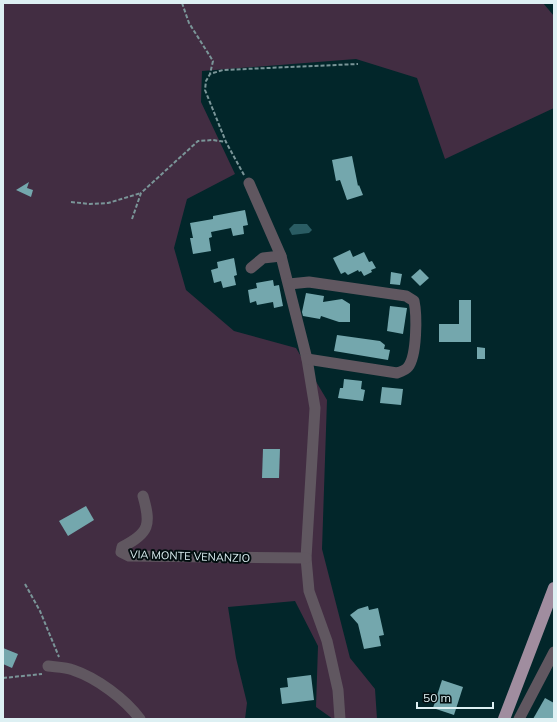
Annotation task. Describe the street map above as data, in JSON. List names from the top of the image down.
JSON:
{
  "streets": {
    "street": ["VIA MONTE VENANZIO"]
  },
  "scale_bar": "50 m"
}
